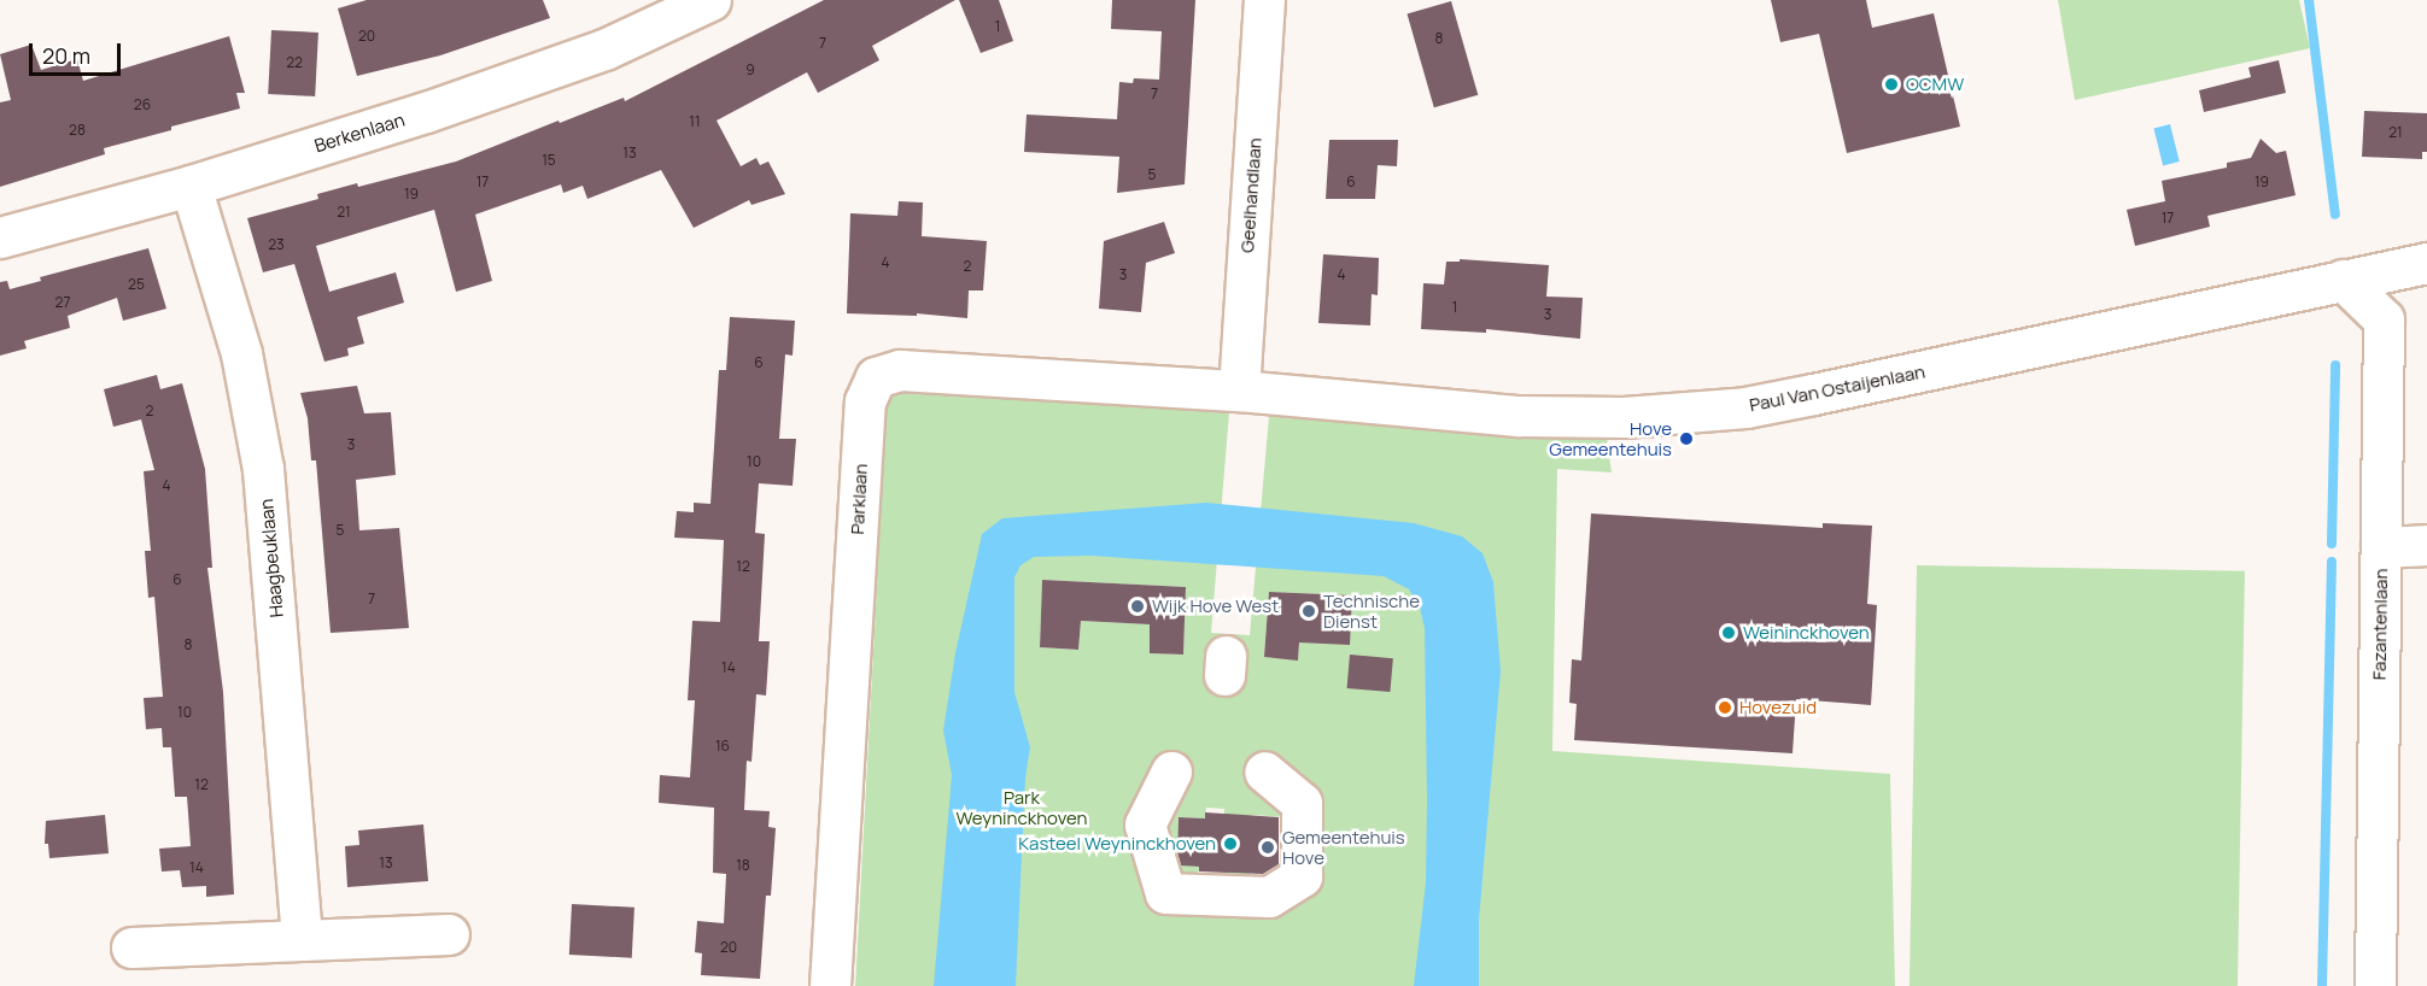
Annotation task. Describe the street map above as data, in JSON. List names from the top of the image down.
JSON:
{
  "streets": {
    "street": [
      "Berkenlaan",
      "Geelhandlaan",
      "Paul Van Ostaijenlaan",
      "Parklaan",
      "Haagbeuklaan",
      "Fazantenlaan"
    ]
  },
  "crossings": [
    ["Berkenlaan", "Haagbeuklaan"],
    ["Geelhandlaan", "Paul Van Ostaijenlaan"],
    ["Geelhandlaan", "Parklaan"],
    ["Paul Van Ostaijenlaan", "Parklaan"],
    ["Paul Van Ostaijenlaan", "Fazantenlaan"]
  ],
  "parks": ["Park Weyninckhoven"],
  "places": [
    "OCMW",
    "Hove Gemeentehuis",
    "Wijk Hove West",
    "Technische Dienst",
    "Weininckhoven",
    "Hovezuid",
    "Kasteel Weyninckhoven",
    "Gemeentehuis Hove"
  ],
  "house_numbers": [
    "1",
    "20",
    "8",
    "7",
    "22",
    "9",
    "7",
    "26",
    "11",
    "28",
    "21",
    "13",
    "15",
    "5",
    "17",
    "6",
    "19",
    "19",
    "21",
    "17",
    "23",
    "4",
    "2",
    "3",
    "4",
    "25",
    "27",
    "1",
    "3",
    "6",
    "2",
    "3",
    "10",
    "4",
    "5",
    "12",
    "6",
    "7",
    "8",
    "14",
    "10",
    "16",
    "12",
    "13",
    "18",
    "14",
    "20"
  ],
  "scale_bar": "20 m"
}
